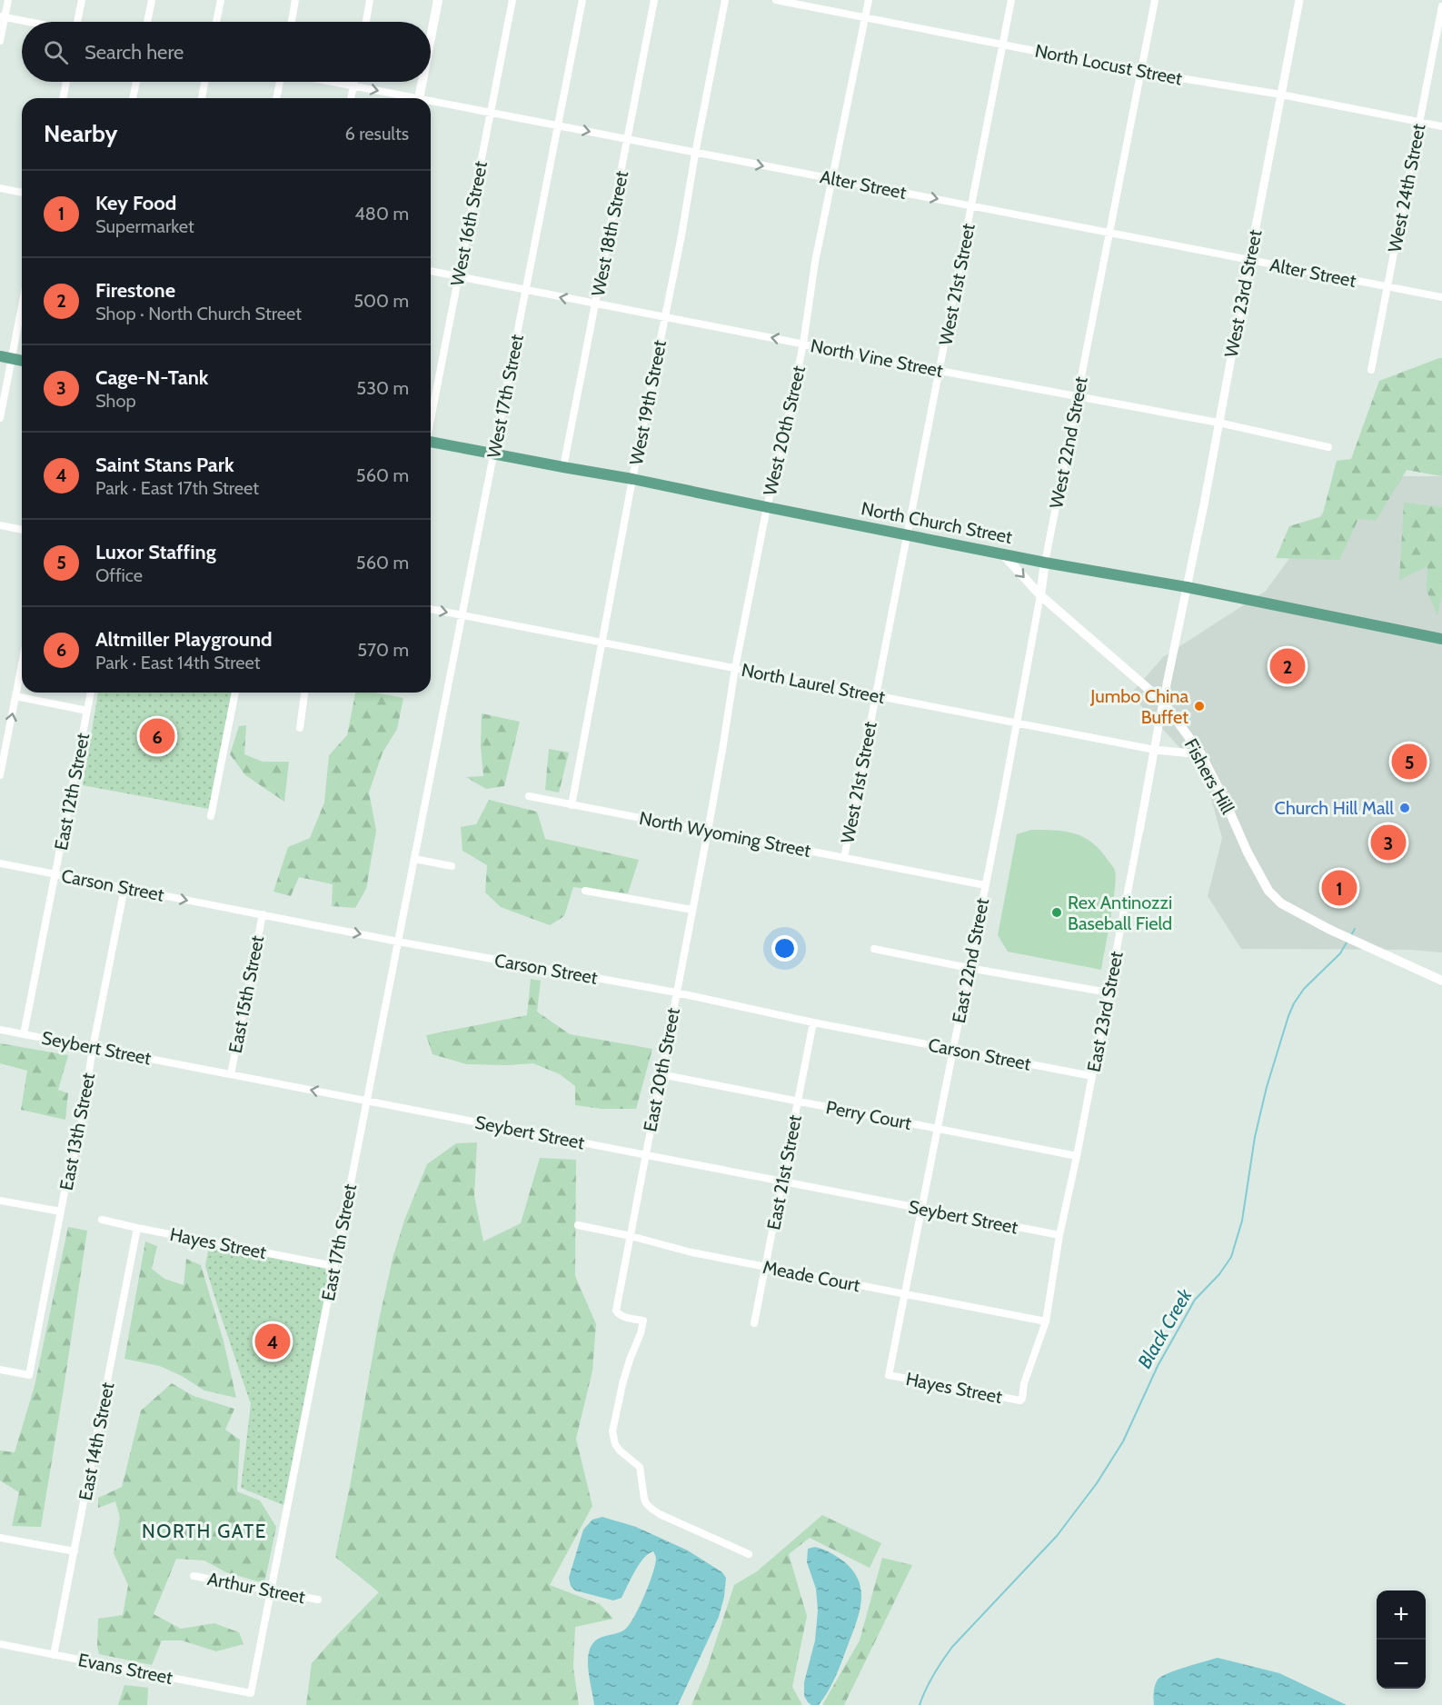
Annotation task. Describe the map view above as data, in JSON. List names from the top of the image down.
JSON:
{
  "streets": {
    "main road": ["West 22nd Street", "North Church Street", "Fishers Hill"],
    "street": [
      "North Locust Street",
      "Alter Street",
      "West 24th Street",
      "West 16th Street",
      "West 18th Street",
      "West 21st Street",
      "West 23rd Street",
      "North Vine Street",
      "West 17th Street",
      "West 19th Street",
      "West 20th Street",
      "North Laurel Street",
      "East 12th Street",
      "North Wyoming Street",
      "Carson Street",
      "East 22nd Street",
      "East 15th Street",
      "East 23rd Street",
      "Seybert Street",
      "East 20th Street",
      "Perry Court",
      "East 13th Street",
      "East 21st Street",
      "East 17th Street",
      "Hayes Street",
      "Meade Court",
      "East 14th Street",
      "Arthur Street",
      "Evans Street"
    ]
  },
  "crossings": [
    ["North Locust Street", "West 24th Street"],
    ["North Locust Street", "West 21st Street"],
    ["North Locust Street", "West 23rd Street"],
    ["North Locust Street", "West 20th Street"],
    ["North Locust Street", "West 22nd Street"],
    ["Alter Street", "West 24th Street"],
    ["Alter Street", "West 16th Street"],
    ["Alter Street", "West 18th Street"],
    ["Alter Street", "West 21st Street"],
    ["Alter Street", "West 23rd Street"],
    ["Alter Street", "West 17th Street"],
    ["Alter Street", "West 19th Street"],
    ["Alter Street", "West 20th Street"],
    ["Alter Street", "West 22nd Street"],
    ["West 16th Street", "North Vine Street"],
    ["West 18th Street", "North Vine Street"],
    ["West 18th Street", "North Church Street"],
    ["West 21st Street", "North Vine Street"],
    ["West 21st Street", "North Church Street"],
    ["West 21st Street", "North Laurel Street"],
    ["West 21st Street", "North Wyoming Street"],
    ["West 23rd Street", "North Vine Street"],
    ["West 23rd Street", "North Church Street"],
    ["West 23rd Street", "East 23rd Street"],
    ["North Vine Street", "West 17th Street"],
    ["North Vine Street", "West 19th Street"],
    ["North Vine Street", "West 20th Street"],
    ["North Vine Street", "West 22nd Street"],
    ["West 17th Street", "North Church Street"],
    ["West 17th Street", "North Laurel Street"],
    ["West 17th Street", "East 17th Street"],
    ["West 19th Street", "North Church Street"],
    ["West 19th Street", "North Laurel Street"],
    ["West 19th Street", "North Wyoming Street"],
    ["West 20th Street", "North Church Street"],
    ["West 20th Street", "North Laurel Street"],
    ["West 20th Street", "North Wyoming Street"],
    ["West 20th Street", "East 20th Street"],
    ["West 22nd Street", "North Church Street"],
    ["West 22nd Street", "North Laurel Street"],
    ["West 22nd Street", "Fishers Hill"],
    ["West 22nd Street", "North Wyoming Street"],
    ["West 22nd Street", "East 22nd Street"],
    ["North Church Street", "Fishers Hill"],
    ["North Church Street", "East 23rd Street"],
    ["North Laurel Street", "Fishers Hill"],
    ["North Laurel Street", "East 23rd Street"],
    ["Fishers Hill", "East 23rd Street"],
    ["East 12th Street", "Carson Street"],
    ["East 12th Street", "Seybert Street"],
    ["North Wyoming Street", "East 22nd Street"],
    ["North Wyoming Street", "East 20th Street"],
    ["Carson Street", "East 22nd Street"],
    ["Carson Street", "East 15th Street"],
    ["Carson Street", "East 23rd Street"],
    ["Carson Street", "East 20th Street"],
    ["Carson Street", "East 13th Street"],
    ["Carson Street", "East 21st Street"],
    ["Carson Street", "East 17th Street"],
    ["East 22nd Street", "Seybert Street"],
    ["East 22nd Street", "Perry Court"],
    ["East 22nd Street", "Hayes Street"],
    ["East 22nd Street", "Meade Court"],
    ["East 15th Street", "Seybert Street"],
    ["East 23rd Street", "Seybert Street"],
    ["East 23rd Street", "Perry Court"],
    ["East 23rd Street", "Hayes Street"],
    ["East 23rd Street", "Meade Court"],
    ["Seybert Street", "East 20th Street"],
    ["Seybert Street", "East 13th Street"],
    ["Seybert Street", "East 21st Street"],
    ["Seybert Street", "East 17th Street"],
    ["East 20th Street", "Perry Court"],
    ["East 20th Street", "Meade Court"],
    ["Perry Court", "East 21st Street"],
    ["East 21st Street", "Meade Court"],
    ["East 17th Street", "Hayes Street"],
    ["East 17th Street", "Arthur Street"],
    ["East 17th Street", "Evans Street"],
    ["Hayes Street", "Meade Court"],
    ["Hayes Street", "East 14th Street"],
    ["East 14th Street", "Evans Street"]
  ],
  "one_way": ["Alter Street"],
  "districts": ["NORTH GATE"],
  "water": ["Black Creek"],
  "places": ["Jumbo China Buffet", "Church Hill Mall", "Rex Antinozzi Baseball Field"],
  "page": {
    "search": "Search here",
    "heading": ["Nearby", "6 results"],
    "list": [
      {
        "mark": "1",
        "name": "Key Food",
        "note": "Supermarket",
        "value": "480 m"
      },
      {
        "mark": "2",
        "name": "Firestone",
        "note": "Shop · North Church Street",
        "value": "500 m"
      },
      {
        "mark": "3",
        "name": "Cage-N-Tank",
        "note": "Shop",
        "value": "530 m"
      },
      {
        "mark": "4",
        "name": "Saint Stans Park",
        "note": "Park · East 17th Street",
        "value": "560 m"
      },
      {
        "mark": "5",
        "name": "Luxor Staffing",
        "note": "Office",
        "value": "560 m"
      },
      {
        "mark": "6",
        "name": "Altmiller Playground",
        "note": "Park · East 14th Street",
        "value": "570 m"
      }
    ],
    "pins": [
      "2",
      "6",
      "5",
      "3",
      "1",
      "4"
    ],
    "map_buttons": ["+", "−"]
  }
}
